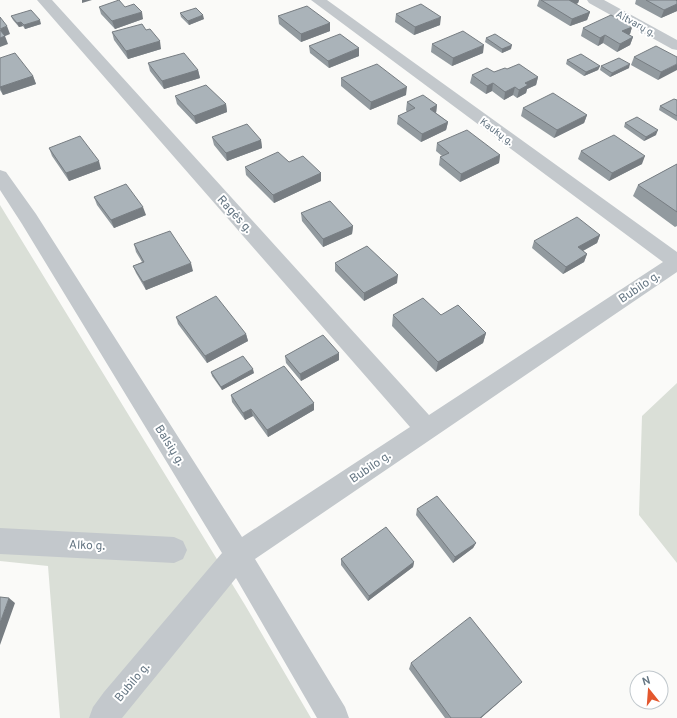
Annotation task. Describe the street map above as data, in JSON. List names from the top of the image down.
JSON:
{
  "streets": {
    "street": [
      "Aitvarų g.",
      "Kaukų g.",
      "Ragės g.",
      "Bubilo g.",
      "Balsių g.",
      "Alko g."
    ]
  },
  "crossings": [
    ["Kaukų g.", "Bubilo g."],
    ["Ragės g.", "Bubilo g."],
    ["Bubilo g.", "Balsių g."]
  ],
  "north": "top"
}
